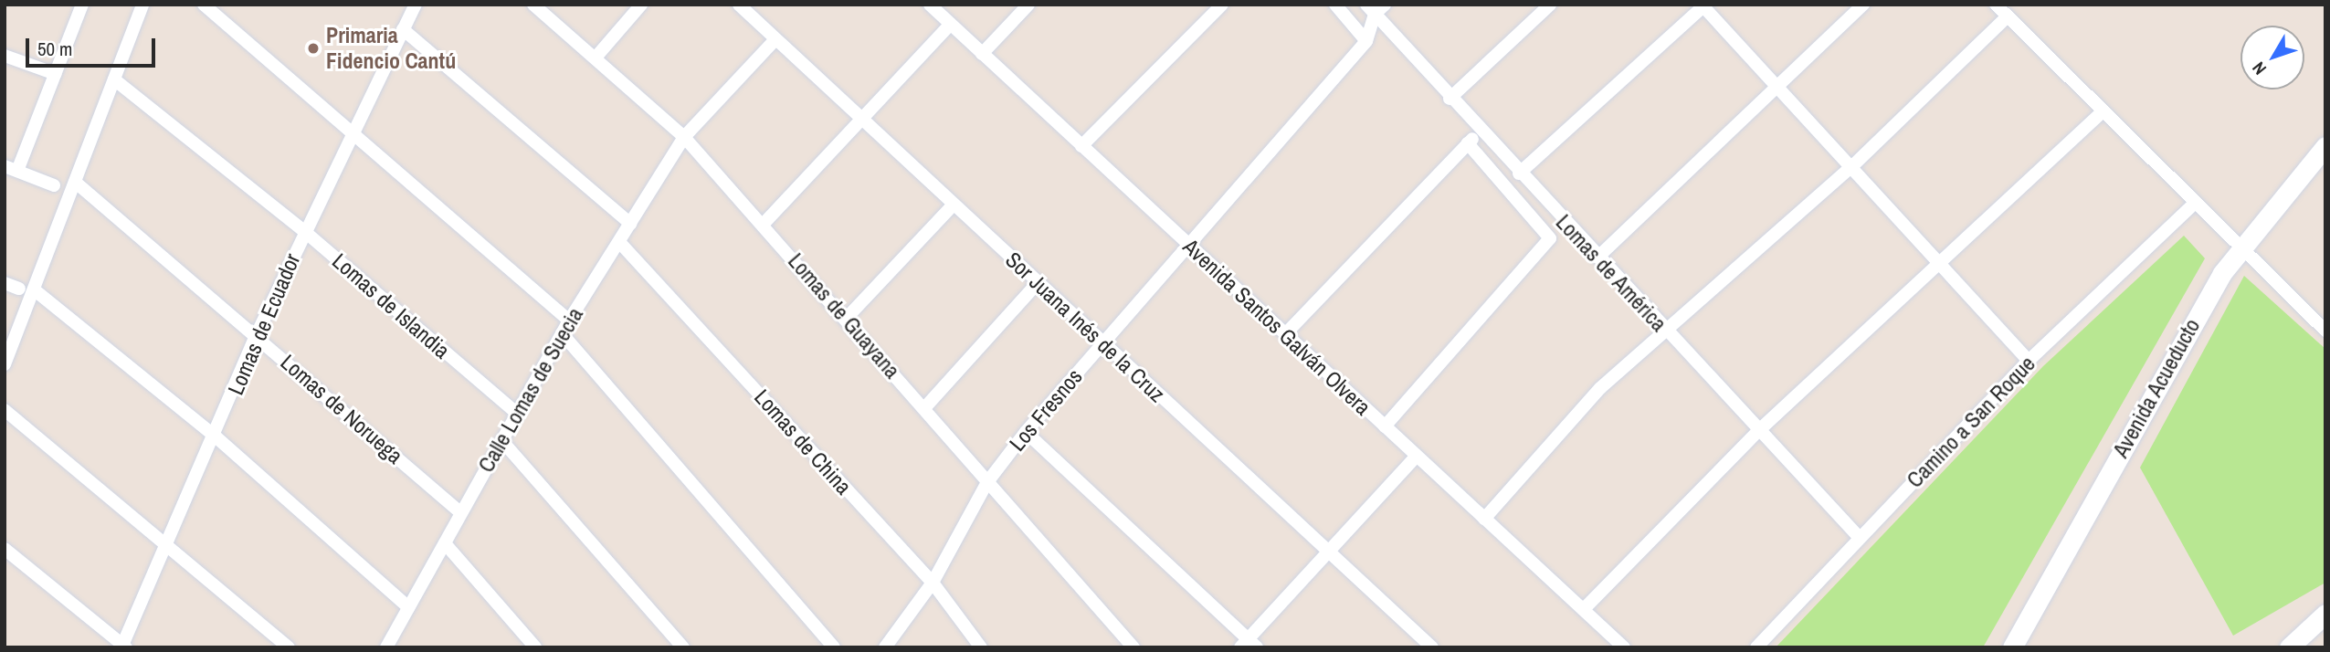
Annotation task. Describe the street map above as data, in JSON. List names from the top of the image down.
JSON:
{
  "streets": {
    "street": [
      "Lomas de América",
      "Lomas de Islandia",
      "Lomas de Guayana",
      "Lomas de Ecuador",
      "Sor Juana Inés de la Cruz",
      "Avenida Santos Galván Olvera",
      "Avenida Acueducto",
      "Calle Lomas de Suecia",
      "Lomas de Noruega",
      "Los Fresnos",
      "Camino a San Roque",
      "Lomas de China"
    ]
  },
  "crossings": [
    ["Lomas de América", "Los Fresnos"],
    ["Lomas de América", "Camino a San Roque"],
    ["Lomas de Islandia", "Lomas de Ecuador"],
    ["Lomas de Islandia", "Calle Lomas de Suecia"],
    ["Lomas de Guayana", "Calle Lomas de Suecia"],
    ["Lomas de Guayana", "Los Fresnos"],
    ["Lomas de Ecuador", "Lomas de Noruega"],
    ["Sor Juana Inés de la Cruz", "Calle Lomas de Suecia"],
    ["Sor Juana Inés de la Cruz", "Los Fresnos"],
    ["Avenida Santos Galván Olvera", "Los Fresnos"],
    ["Calle Lomas de Suecia", "Lomas de Noruega"],
    ["Calle Lomas de Suecia", "Lomas de China"],
    ["Los Fresnos", "Lomas de China"]
  ],
  "places": ["Primaria Fidencio Cantú"],
  "scale_bar": "50 m",
  "north": "bottom left"
}
